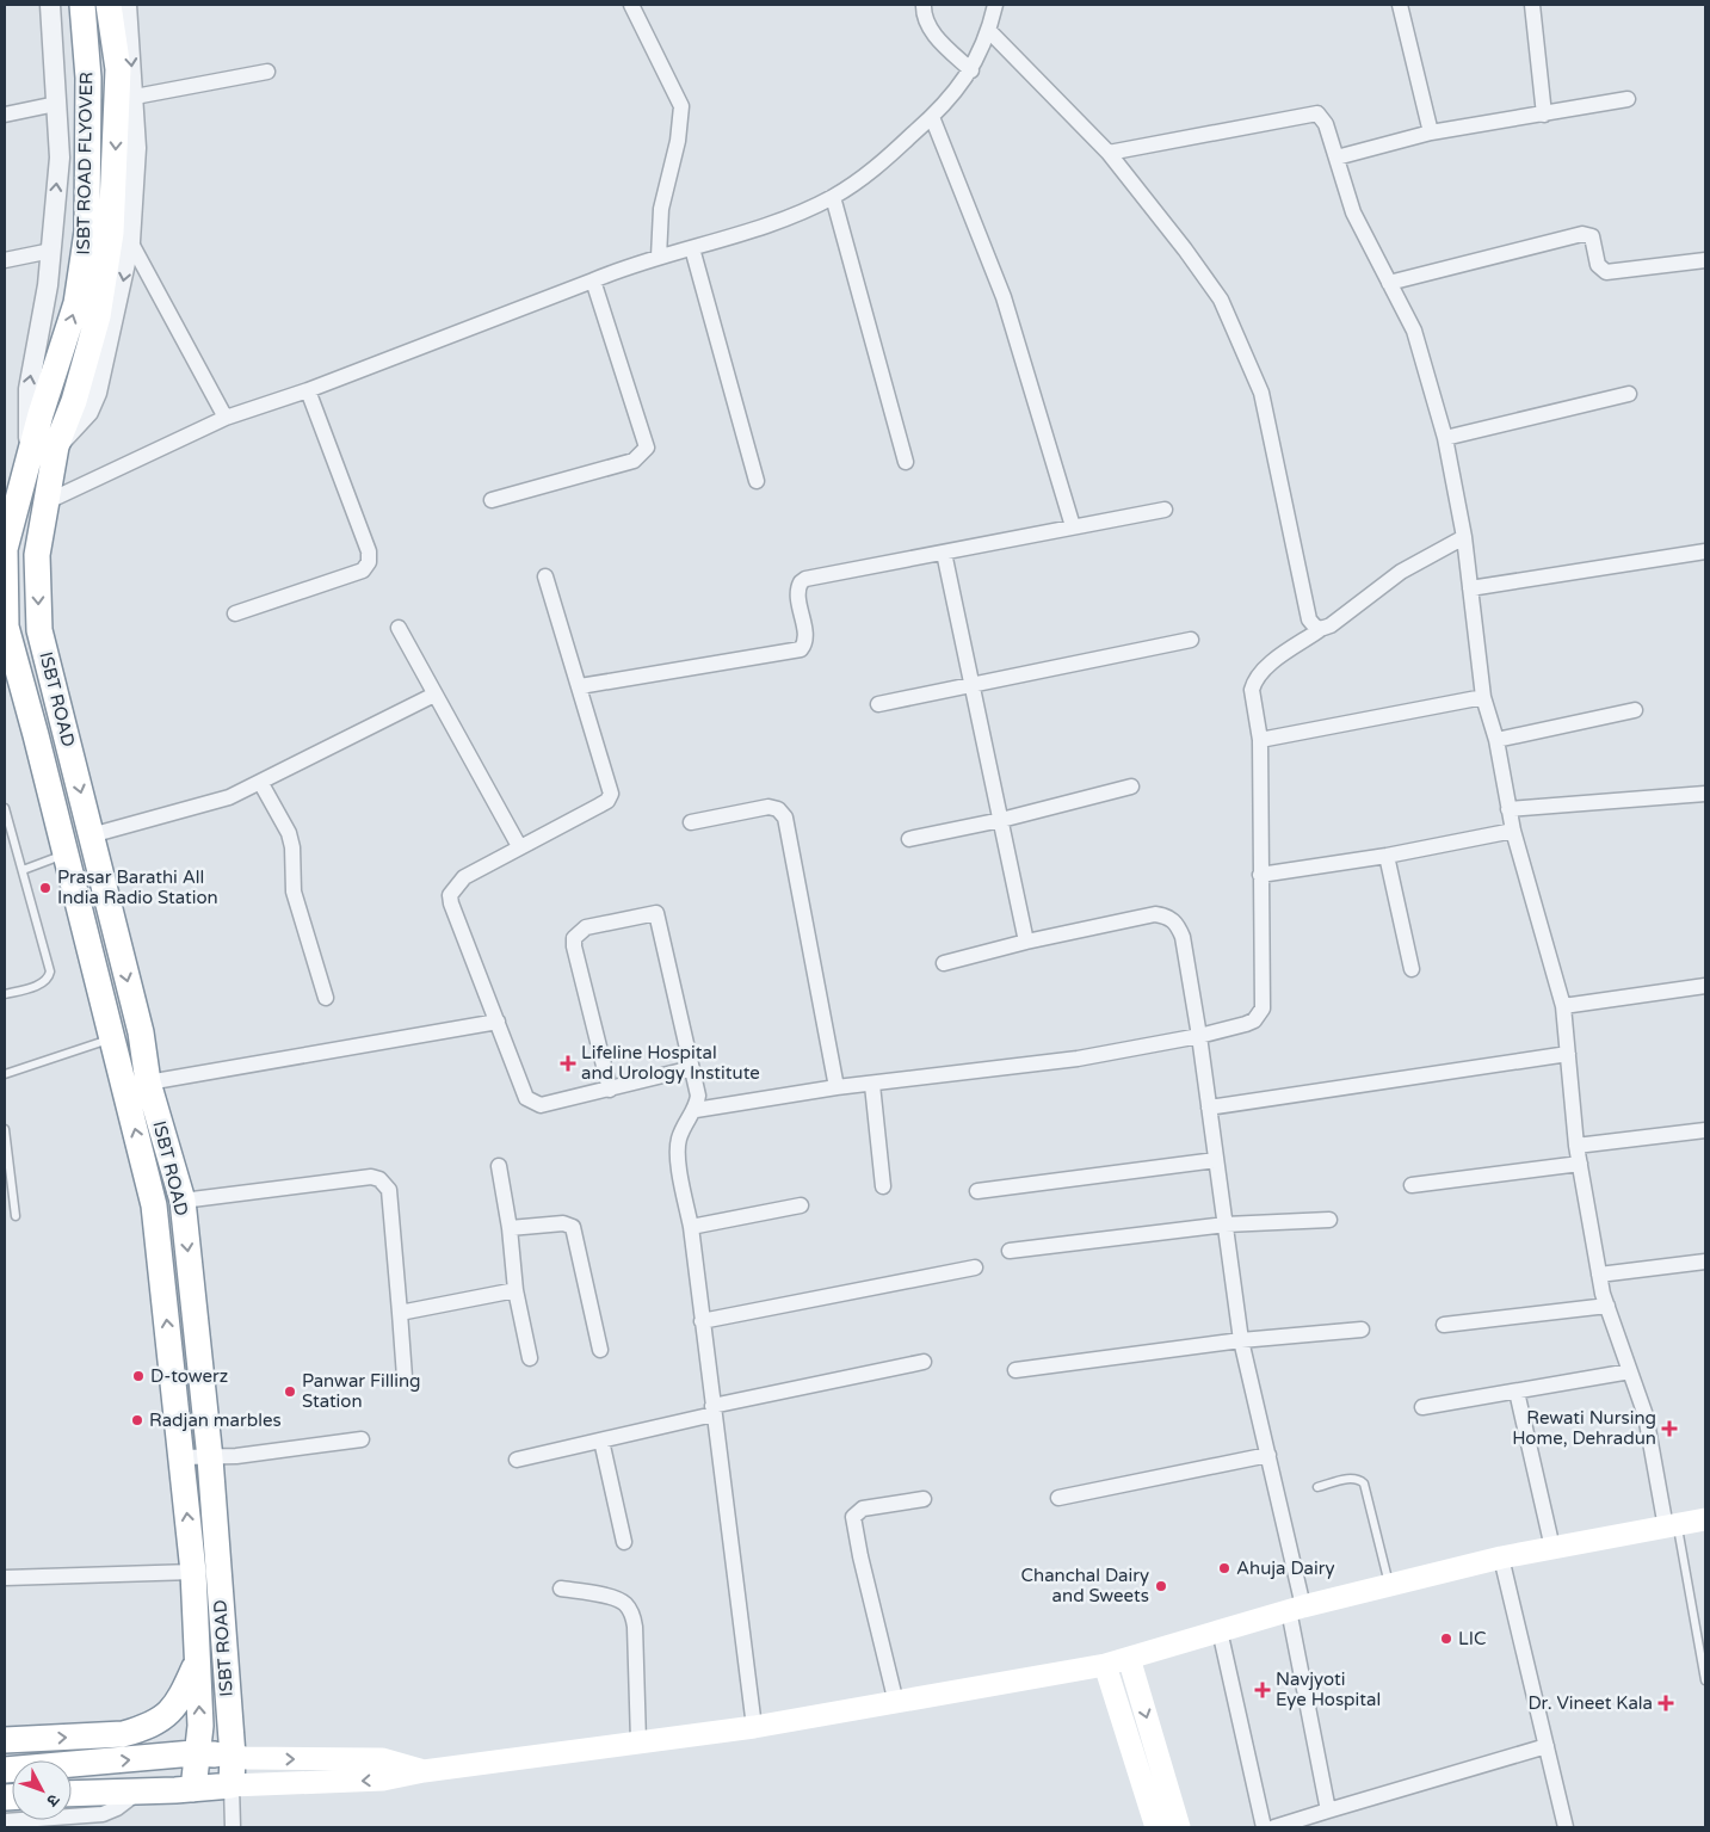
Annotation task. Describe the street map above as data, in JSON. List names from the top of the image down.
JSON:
{
  "streets": {
    "highway": ["ISBT ROAD FLYOVER", "ISBT ROAD"]
  },
  "crossings": [
    ["ISBT ROAD FLYOVER", "ISBT ROAD"]
  ],
  "places": {
    "other": [
      "Prasar Barathi All India Radio Station",
      "D-towerz",
      "Panwar Filling Station",
      "Radjan marbles",
      "Ahuja Dairy",
      "Chanchal Dairy and Sweets",
      "LIC"
    ],
    "health": [
      "Lifeline Hospital and Urology Institute",
      "Rewati Nursing Home, Dehradun",
      "Navjyoti Eye Hospital",
      "Dr. Vineet Kala"
    ]
  },
  "north": "bottom right"
}
